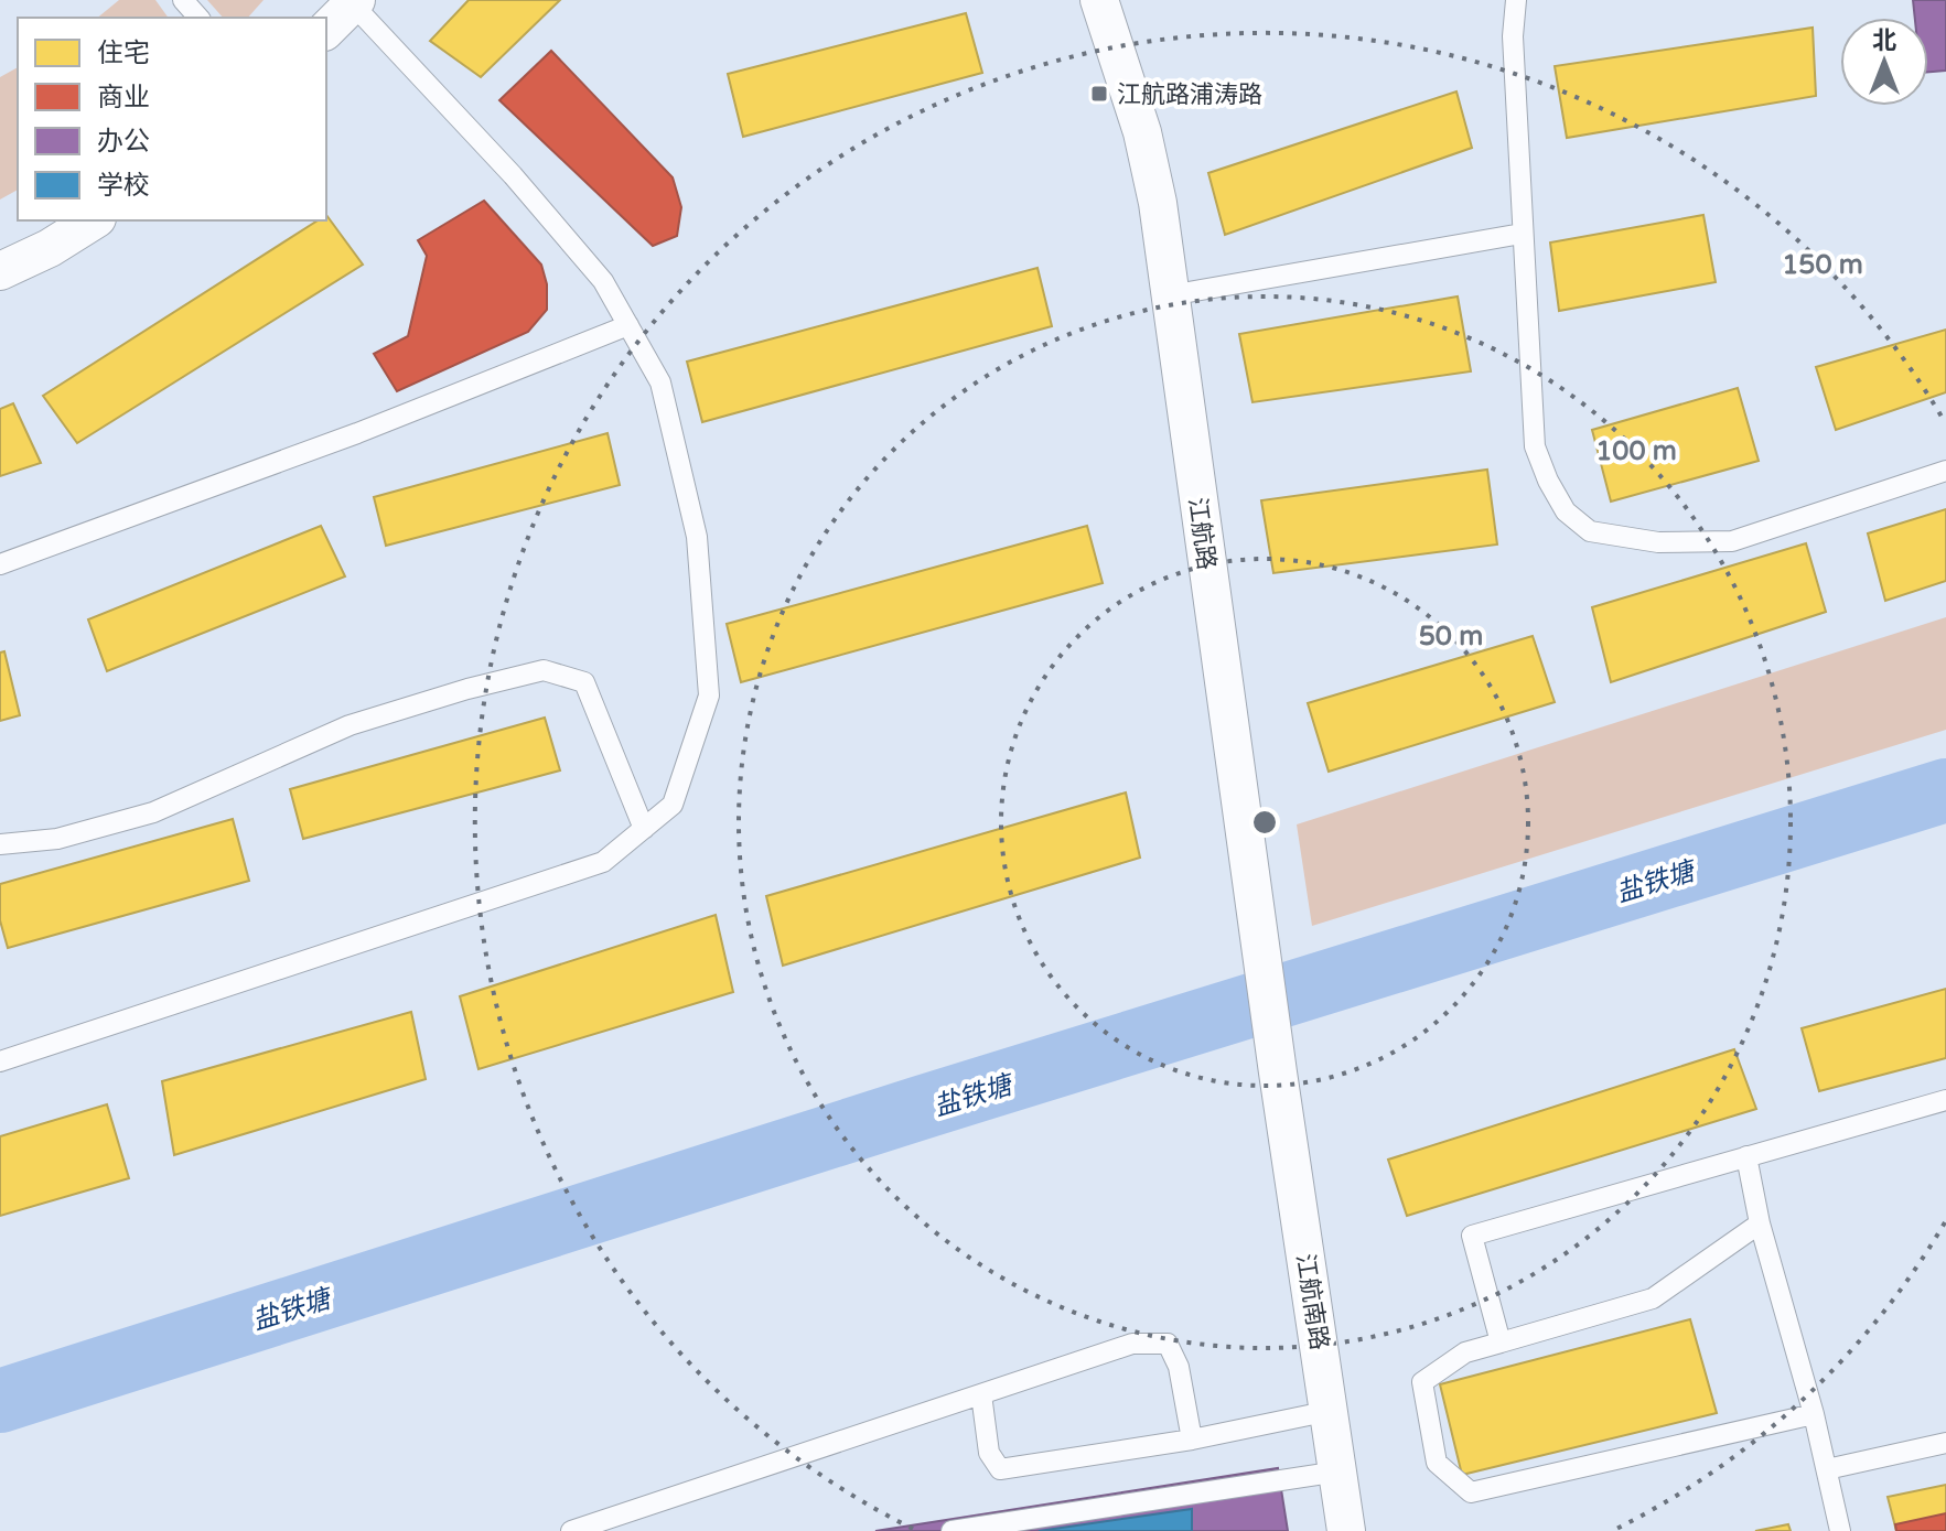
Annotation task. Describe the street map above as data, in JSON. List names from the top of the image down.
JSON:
{
  "streets": {
    "street": ["江航路", "江航南路"]
  },
  "crossings": [
    ["江航路", "江航南路"]
  ],
  "water": ["盐铁塘"],
  "places": {
    "transit": ["江航路浦涛路"]
  },
  "legend": [
    "住宅",
    "商业",
    "办公",
    "学校"
  ],
  "north": "top",
  "rings": ["150 m", "100 m", "50 m"]
}
